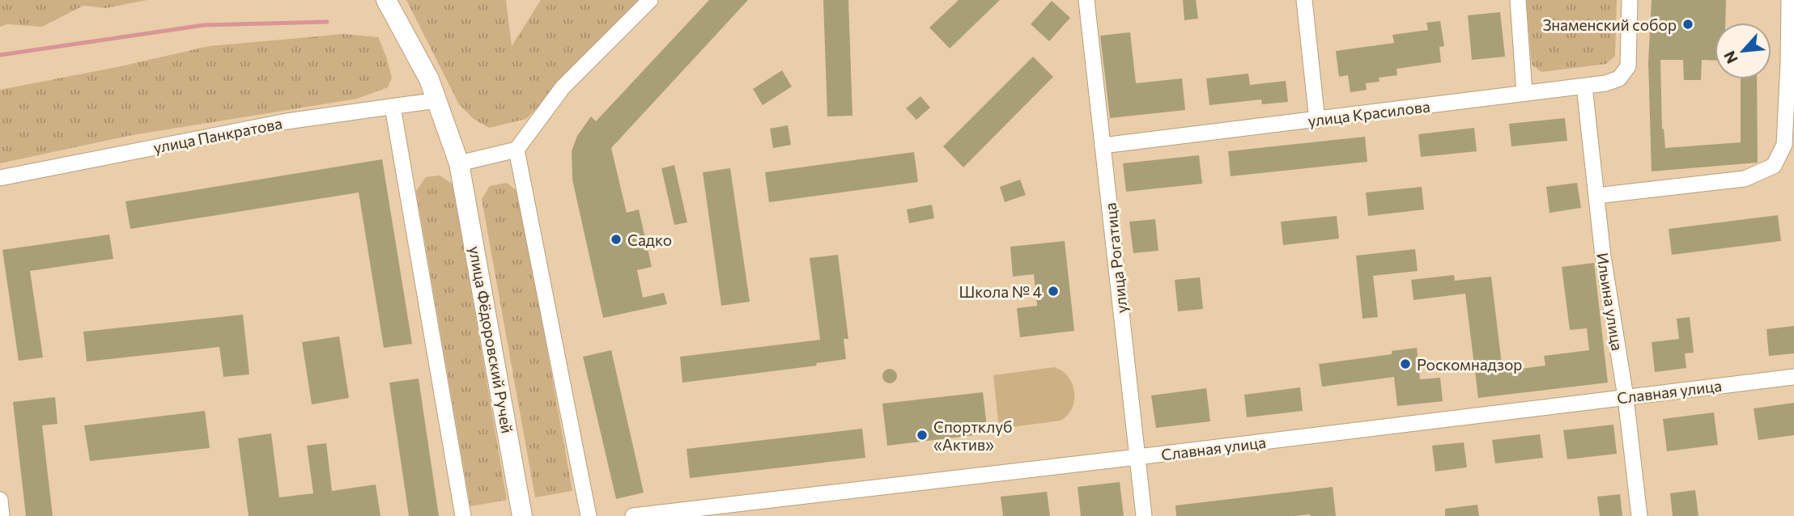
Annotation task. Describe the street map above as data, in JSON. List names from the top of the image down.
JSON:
{
  "streets": {
    "main road": ["улица Фёдоровский Ручей"],
    "street": [
      "улица Красилова",
      "улица Панкратова",
      "улица Рогатица",
      "Ильина улица",
      "Славная улица"
    ]
  },
  "crossings": [
    ["улица Красилова", "улица Рогатица"],
    ["улица Красилова", "Ильина улица"],
    ["улица Панкратова", "улица Фёдоровский Ручей"],
    ["улица Рогатица", "Славная улица"],
    ["Ильина улица", "Славная улица"]
  ],
  "places": [
    "Знаменский собор",
    "Садко",
    "Школа № 4",
    "Роскомнадзор",
    "Спортклуб «Актив»"
  ],
  "north": "bottom left"
}
